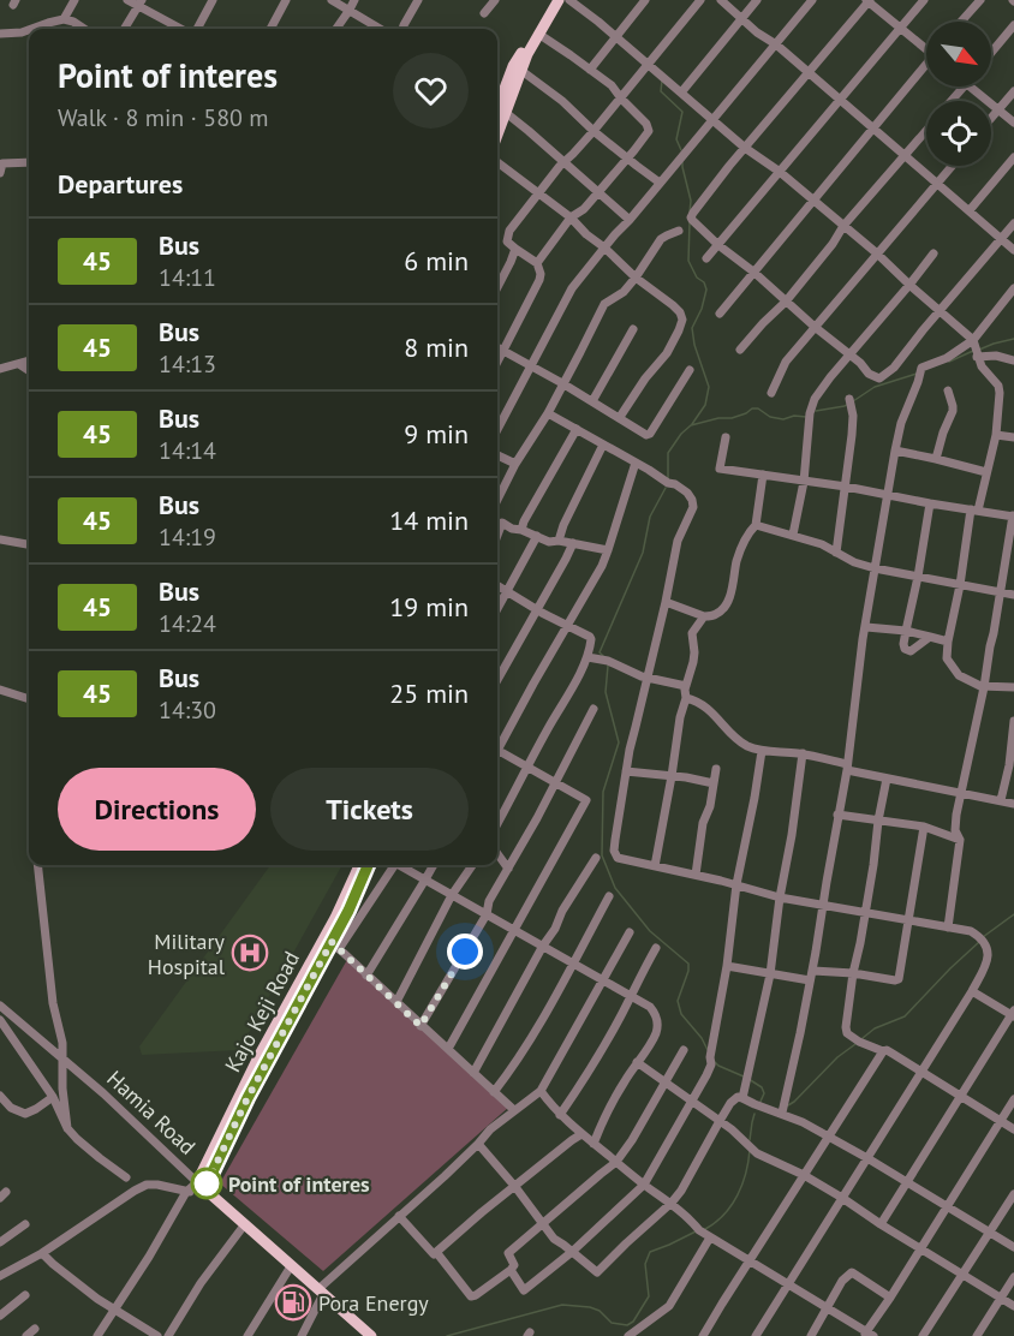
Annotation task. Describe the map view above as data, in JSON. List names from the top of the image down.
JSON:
{
  "streets": {
    "main road": ["Kajo Keji Road", "Hamia Road"]
  },
  "crossings": [
    ["Kajo Keji Road", "Hamia Road"]
  ],
  "places": {
    "hospital": ["Military Hospital"],
    "other": ["Point of interes"],
    "fuel station": ["Pora Energy"]
  },
  "lines": ["bus line 45"],
  "north": "bottom right",
  "page": {
    "heading": [
      ["Point of interes", "Walk · 8 min · 580 m"],
      "Departures"
    ],
    "list": [
      {
        "mark": "45",
        "name": "Bus",
        "note": "14:11",
        "value": "6 min"
      },
      {
        "mark": "45",
        "name": "Bus",
        "note": "14:13",
        "value": "8 min"
      },
      {
        "mark": "45",
        "name": "Bus",
        "note": "14:14",
        "value": "9 min"
      },
      {
        "mark": "45",
        "name": "Bus",
        "note": "14:19",
        "value": "14 min"
      },
      {
        "mark": "45",
        "name": "Bus",
        "note": "14:24",
        "value": "19 min"
      },
      {
        "mark": "45",
        "name": "Bus",
        "note": "14:30",
        "value": "25 min"
      }
    ],
    "buttons": ["Directions", "Tickets"]
  }
}
